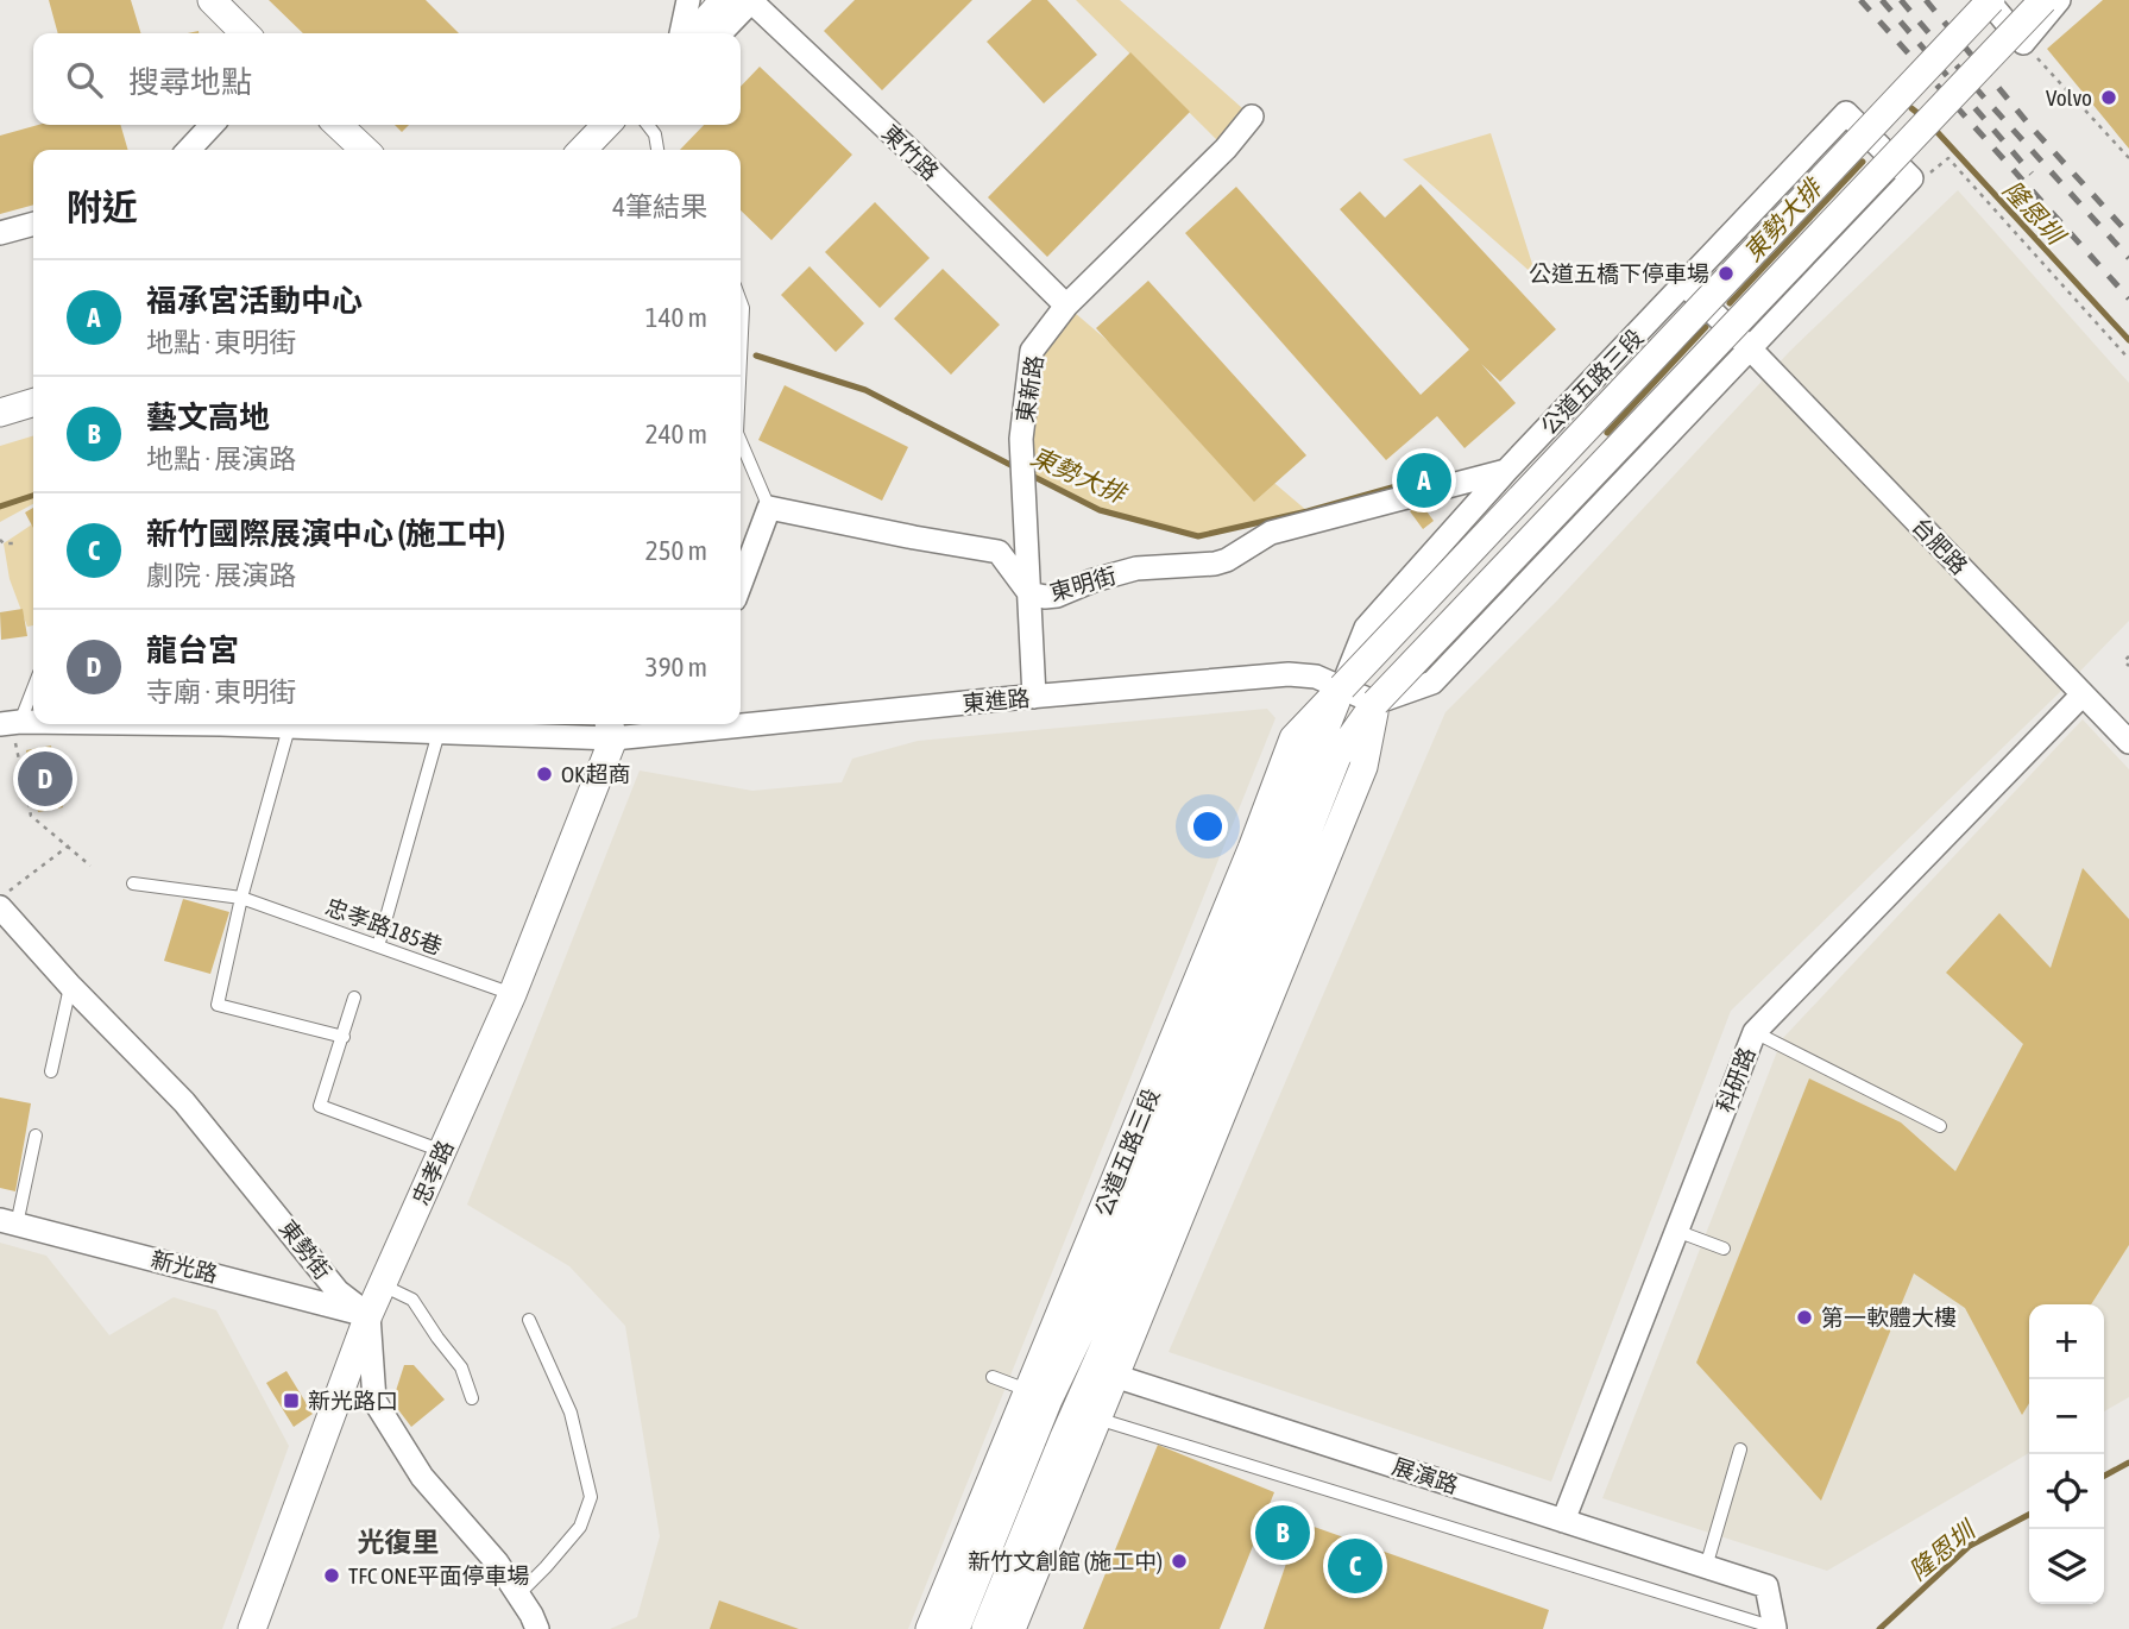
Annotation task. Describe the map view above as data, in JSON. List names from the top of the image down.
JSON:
{
  "streets": {
    "street": [
      "東竹路",
      "公道五路三段",
      "東新路",
      "台肥路",
      "東明街",
      "東進路",
      "科研路",
      "忠孝路",
      "東勢街",
      "新光路",
      "展演路"
    ],
    "lane": ["忠孝路185巷"]
  },
  "crossings": [
    ["東竹路", "東新路"],
    ["公道五路三段", "台肥路"],
    ["公道五路三段", "東明街"],
    ["公道五路三段", "東進路"],
    ["公道五路三段", "展演路"],
    ["東新路", "東明街"],
    ["東新路", "東進路"],
    ["台肥路", "科研路"],
    ["東進路", "忠孝路"],
    ["忠孝路185巷", "忠孝路"],
    ["科研路", "展演路"],
    ["忠孝路", "東勢街"],
    ["忠孝路", "新光路"],
    ["東勢街", "新光路"]
  ],
  "districts": ["光復里"],
  "water": ["隆恩圳", "東勢大排"],
  "places": {
    "other": [
      "Volvo",
      "公道五橋下停車場",
      "OK超商",
      "第一軟體大樓",
      "新竹文創館 (施工中)",
      "TFC ONE平面停車場"
    ],
    "transit": ["新光路口"]
  },
  "page": {
    "search": "搜尋地點",
    "heading": ["附近", "4筆結果"],
    "list": [
      {
        "mark": "A",
        "name": "福承宮活動中心",
        "note": "地點 · 東明街",
        "value": "140 m"
      },
      {
        "mark": "B",
        "name": "藝文高地",
        "note": "地點 · 展演路",
        "value": "240 m"
      },
      {
        "mark": "C",
        "name": "新竹國際展演中心 (施工中)",
        "note": "劇院 · 展演路",
        "value": "250 m"
      },
      {
        "mark": "D",
        "name": "龍台宮",
        "note": "寺廟 · 東明街",
        "value": "390 m"
      }
    ],
    "pins": [
      "A",
      "D",
      "B",
      "C"
    ],
    "map_buttons": ["+", "−"]
  }
}
